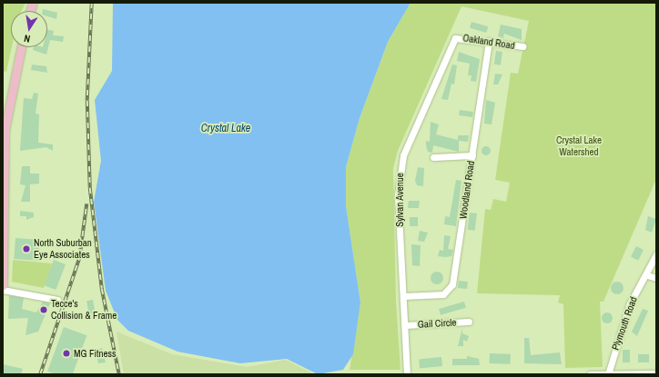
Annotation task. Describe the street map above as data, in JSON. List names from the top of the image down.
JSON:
{
  "streets": {
    "street": [
      "Oakland Road",
      "Woodland Road",
      "Sylvan Avenue",
      "Gail Circle",
      "Plymouth Road"
    ]
  },
  "crossings": [
    ["Oakland Road", "Woodland Road"],
    ["Oakland Road", "Sylvan Avenue"],
    ["Woodland Road", "Sylvan Avenue"],
    ["Sylvan Avenue", "Gail Circle"]
  ],
  "water": ["Crystal Lake"],
  "parks": ["Crystal Lake Watershed"],
  "places": ["North Suburban Eye Associates", "Tecce's Collision & Frame", "MG Fitness"],
  "north": "bottom"
}
